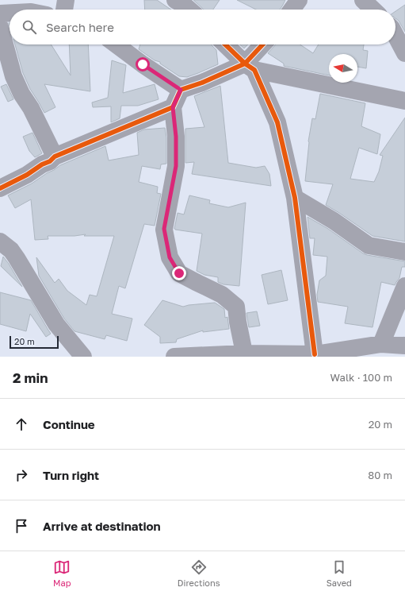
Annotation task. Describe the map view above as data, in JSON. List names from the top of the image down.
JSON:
{
  "scale_bar": "20 m",
  "north": "left",
  "page": {
    "search": "Search here",
    "scale": "20 m",
    "heading": ["2 min", "Walk · 100 m"],
    "list": [
      ["Continue", "20 m"],
      ["Turn right", "80 m"],
      "Arrive at destination"
    ],
    "nav": ["Map", "Directions", "Saved"]
  }
}
